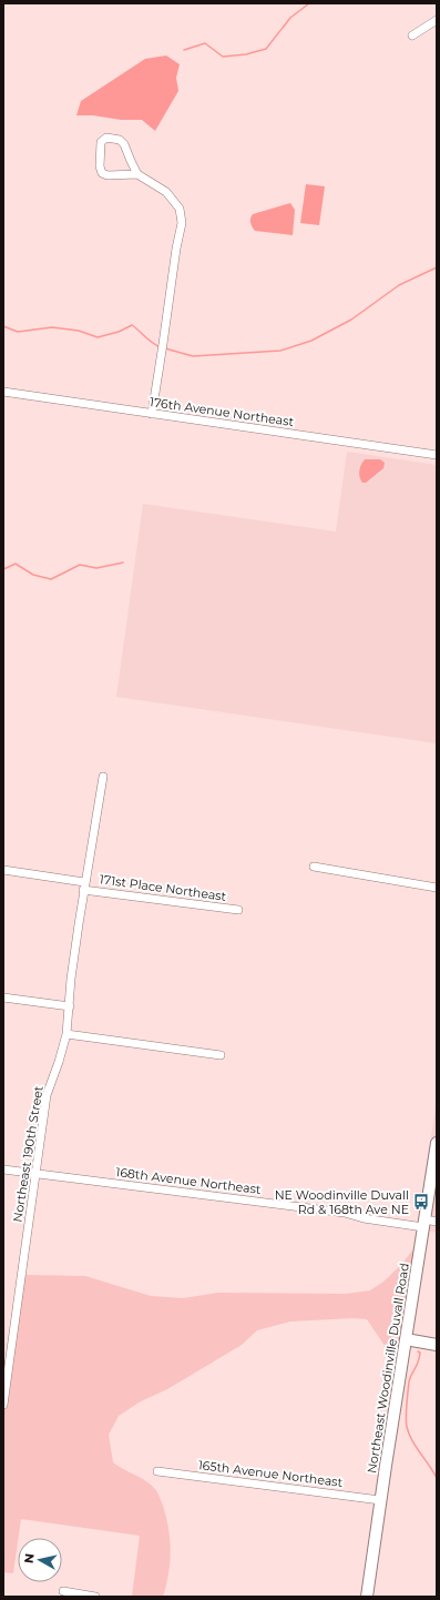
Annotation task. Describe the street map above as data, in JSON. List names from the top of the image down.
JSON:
{
  "streets": {
    "main road": ["Northeast Woodinville Duvall Road"],
    "street": [
      "176th Avenue Northeast",
      "171st Place Northeast",
      "Northeast 190th Street",
      "168th Avenue Northeast",
      "165th Avenue Northeast"
    ]
  },
  "crossings": [
    ["171st Place Northeast", "Northeast 190th Street"],
    ["Northeast 190th Street", "168th Avenue Northeast"],
    ["168th Avenue Northeast", "Northeast Woodinville Duvall Road"],
    ["Northeast Woodinville Duvall Road", "165th Avenue Northeast"]
  ],
  "places": {
    "bus stop": ["NE Woodinville Duvall Rd & 168th Ave NE"]
  },
  "north": "left"
}
